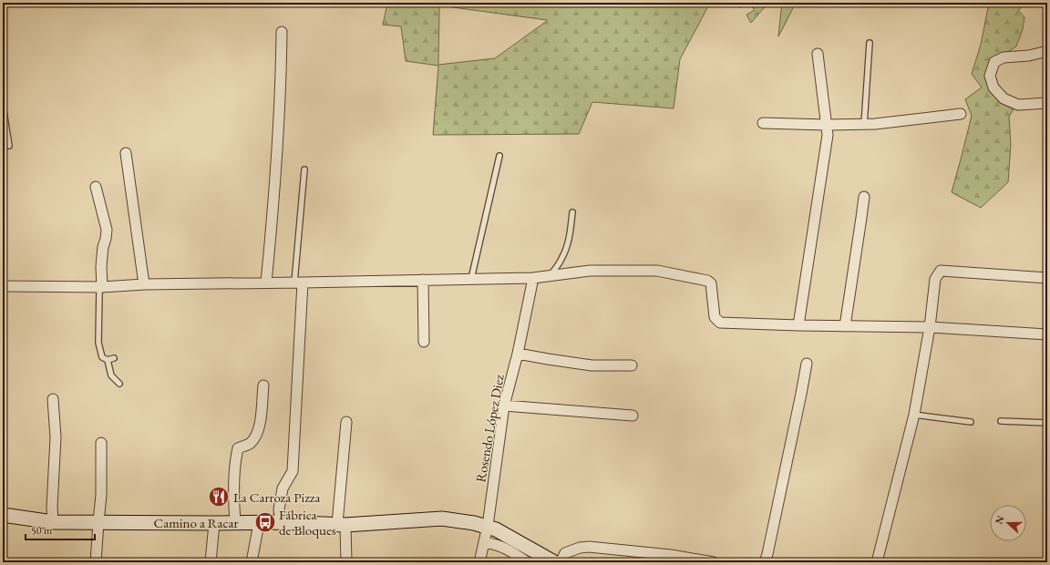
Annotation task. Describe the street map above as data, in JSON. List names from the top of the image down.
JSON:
{
  "streets": {
    "street": ["Rosendo López Diez", "Camino a Racar"]
  },
  "crossings": [
    ["Rosendo López Diez", "Camino a Racar"]
  ],
  "places": {
    "restaurant": ["La Carroza Pizza"],
    "bus stop": ["Fábrica de Bloques"]
  },
  "scale_bar": "50 m",
  "north": "left"
}
